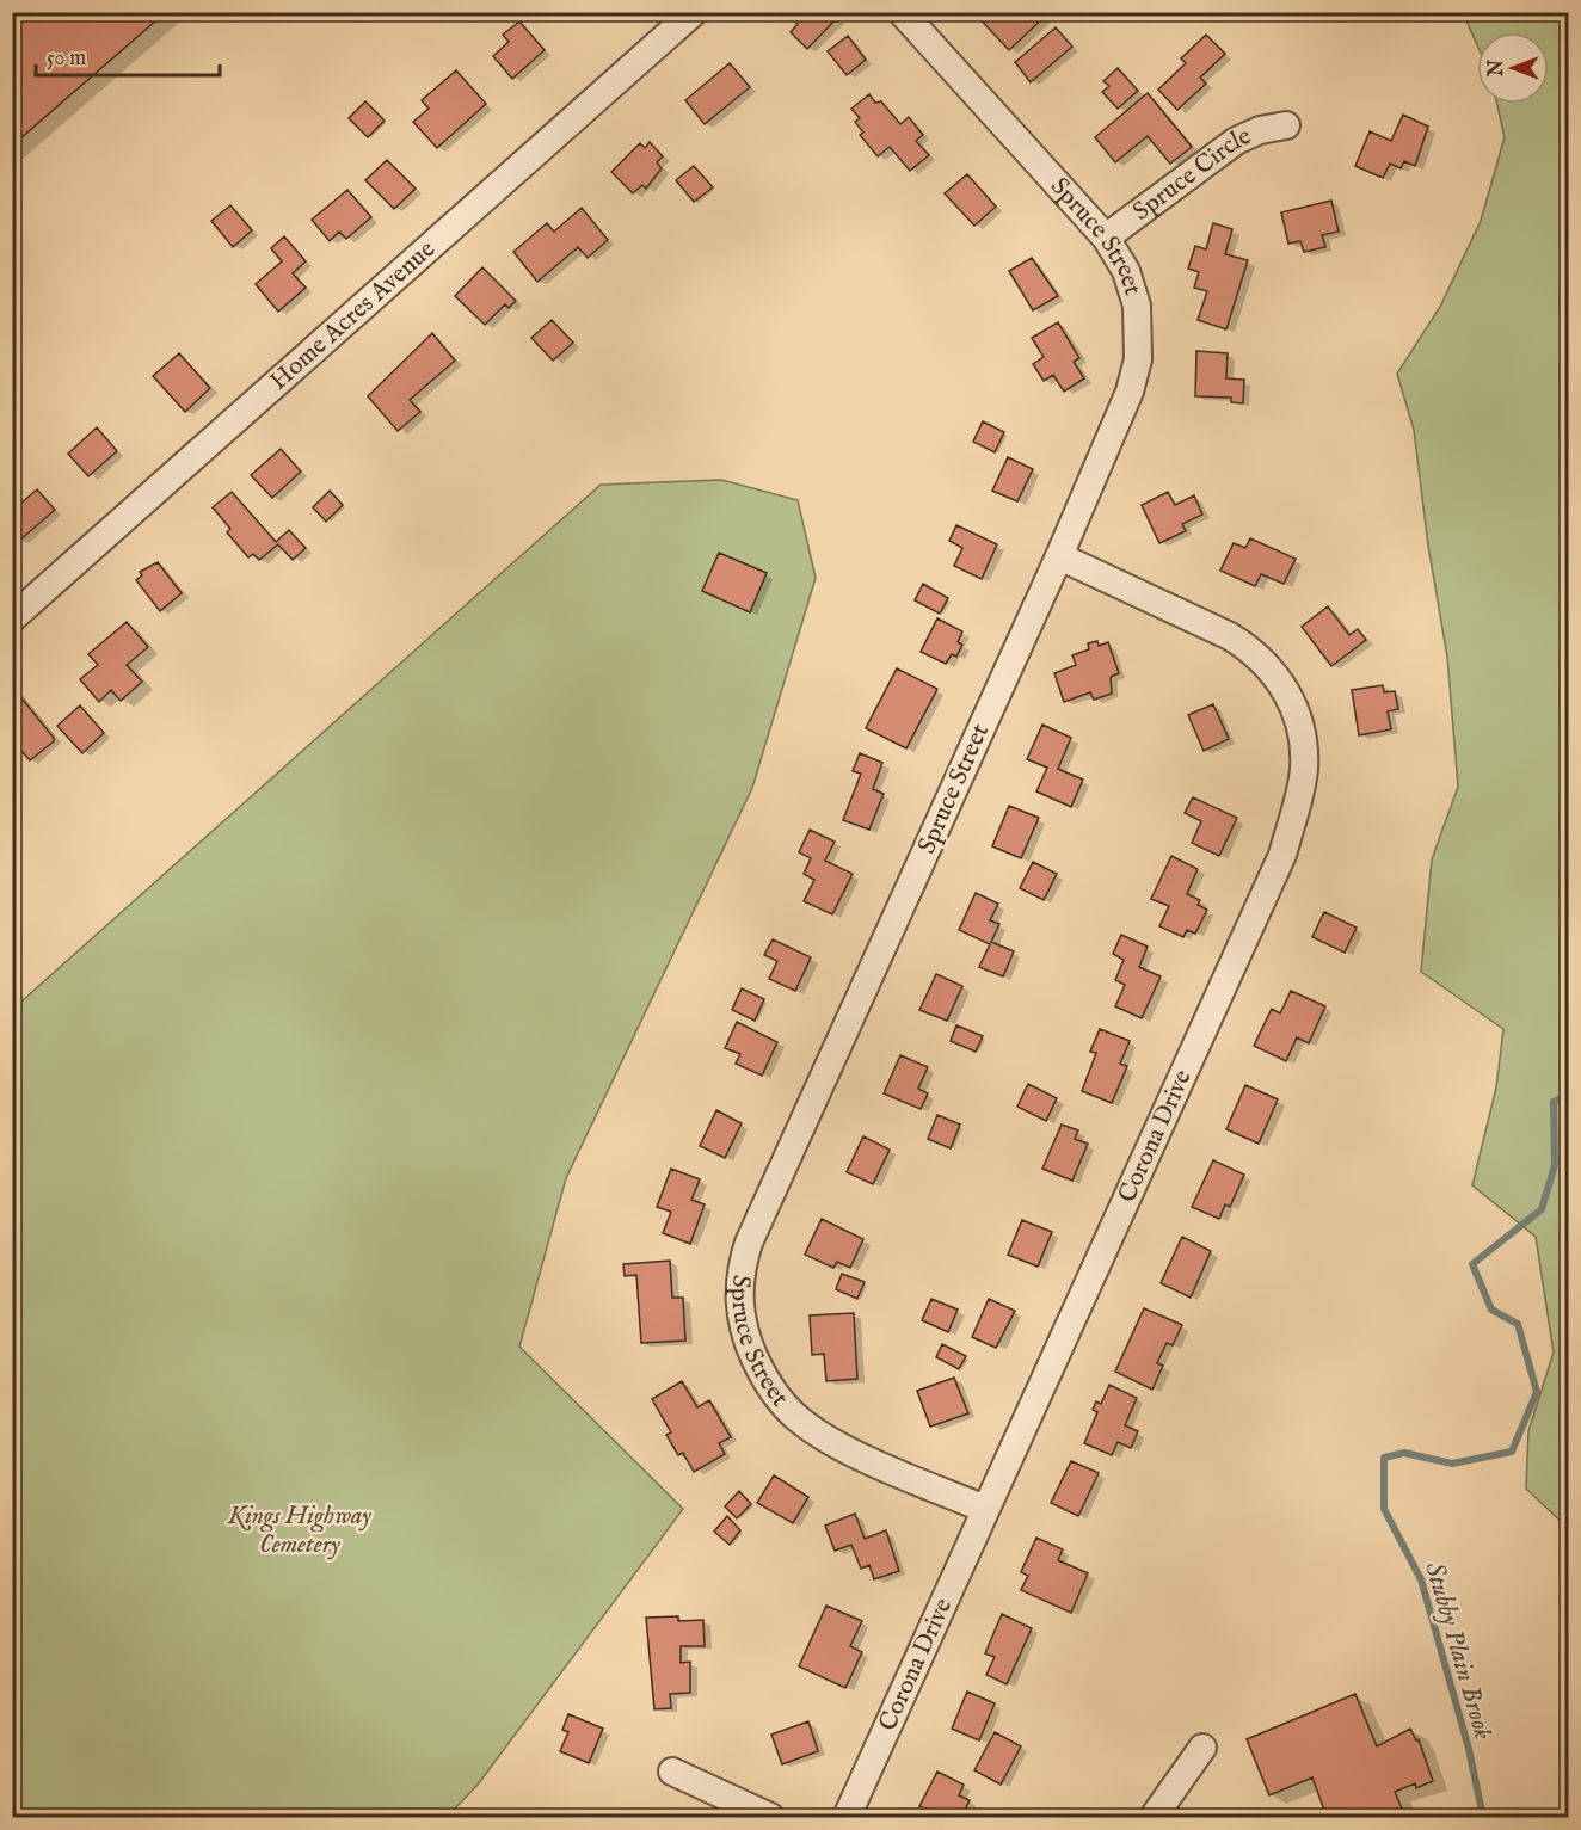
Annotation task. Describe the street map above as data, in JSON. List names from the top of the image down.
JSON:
{
  "streets": {
    "street": [
      "Spruce Circle",
      "Spruce Street",
      "Home Acres Avenue",
      "Corona Drive"
    ]
  },
  "crossings": [
    ["Spruce Circle", "Spruce Street"],
    ["Spruce Street", "Corona Drive"]
  ],
  "water": ["Stubby Plain Brook"],
  "parks": ["Kings Highway Cemetery"],
  "scale_bar": "50 m",
  "north": "left"
}
